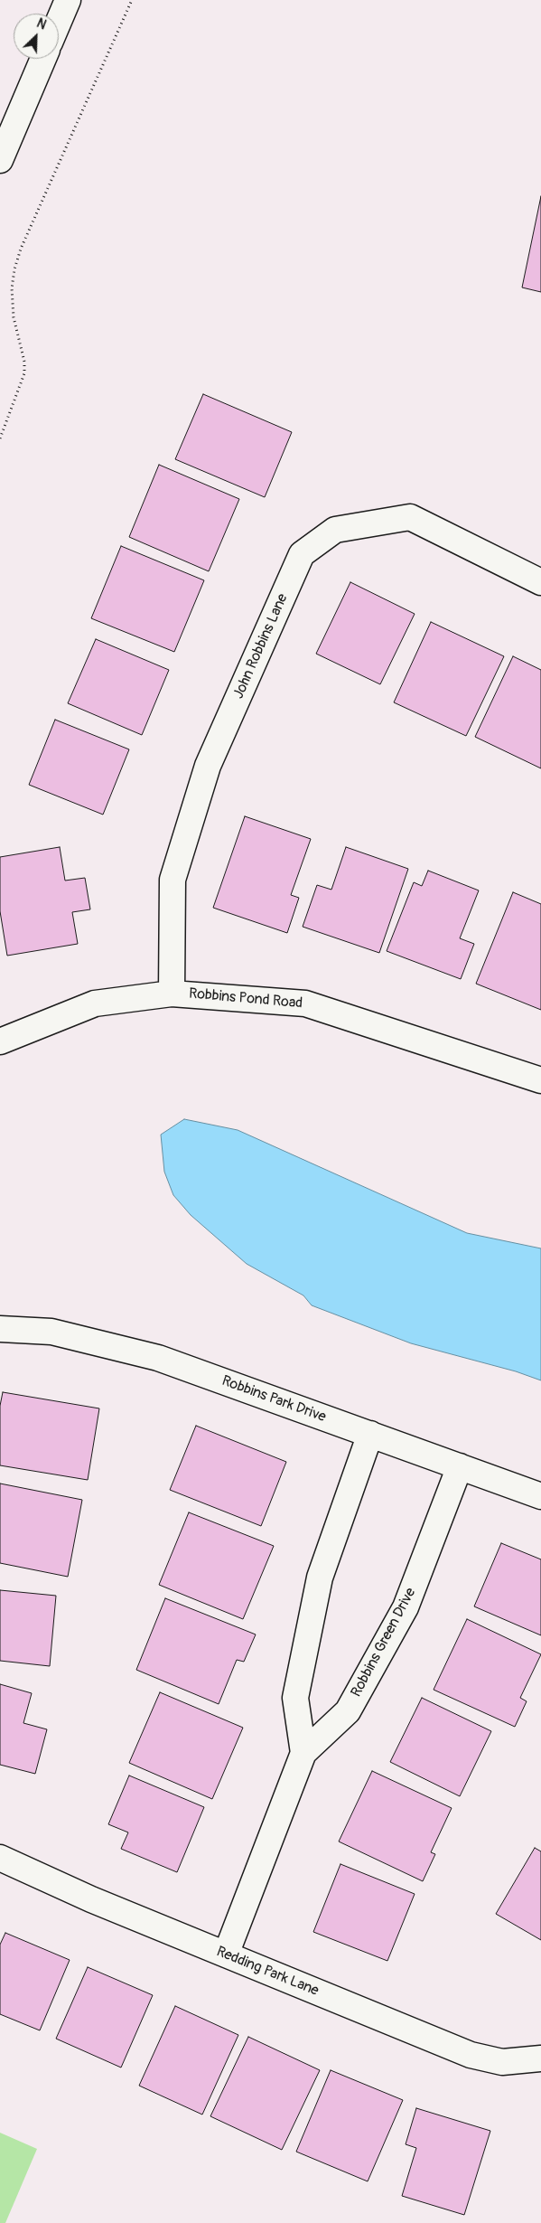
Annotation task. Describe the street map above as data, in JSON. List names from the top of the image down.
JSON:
{
  "streets": {
    "street": [
      "John Robbins Lane",
      "Robbins Pond Road",
      "Robbins Park Drive",
      "Robbins Green Drive",
      "Redding Park Lane"
    ]
  },
  "crossings": [
    ["John Robbins Lane", "Robbins Pond Road"],
    ["Robbins Park Drive", "Robbins Green Drive"],
    ["Robbins Green Drive", "Redding Park Lane"]
  ],
  "north": "top right"
}
